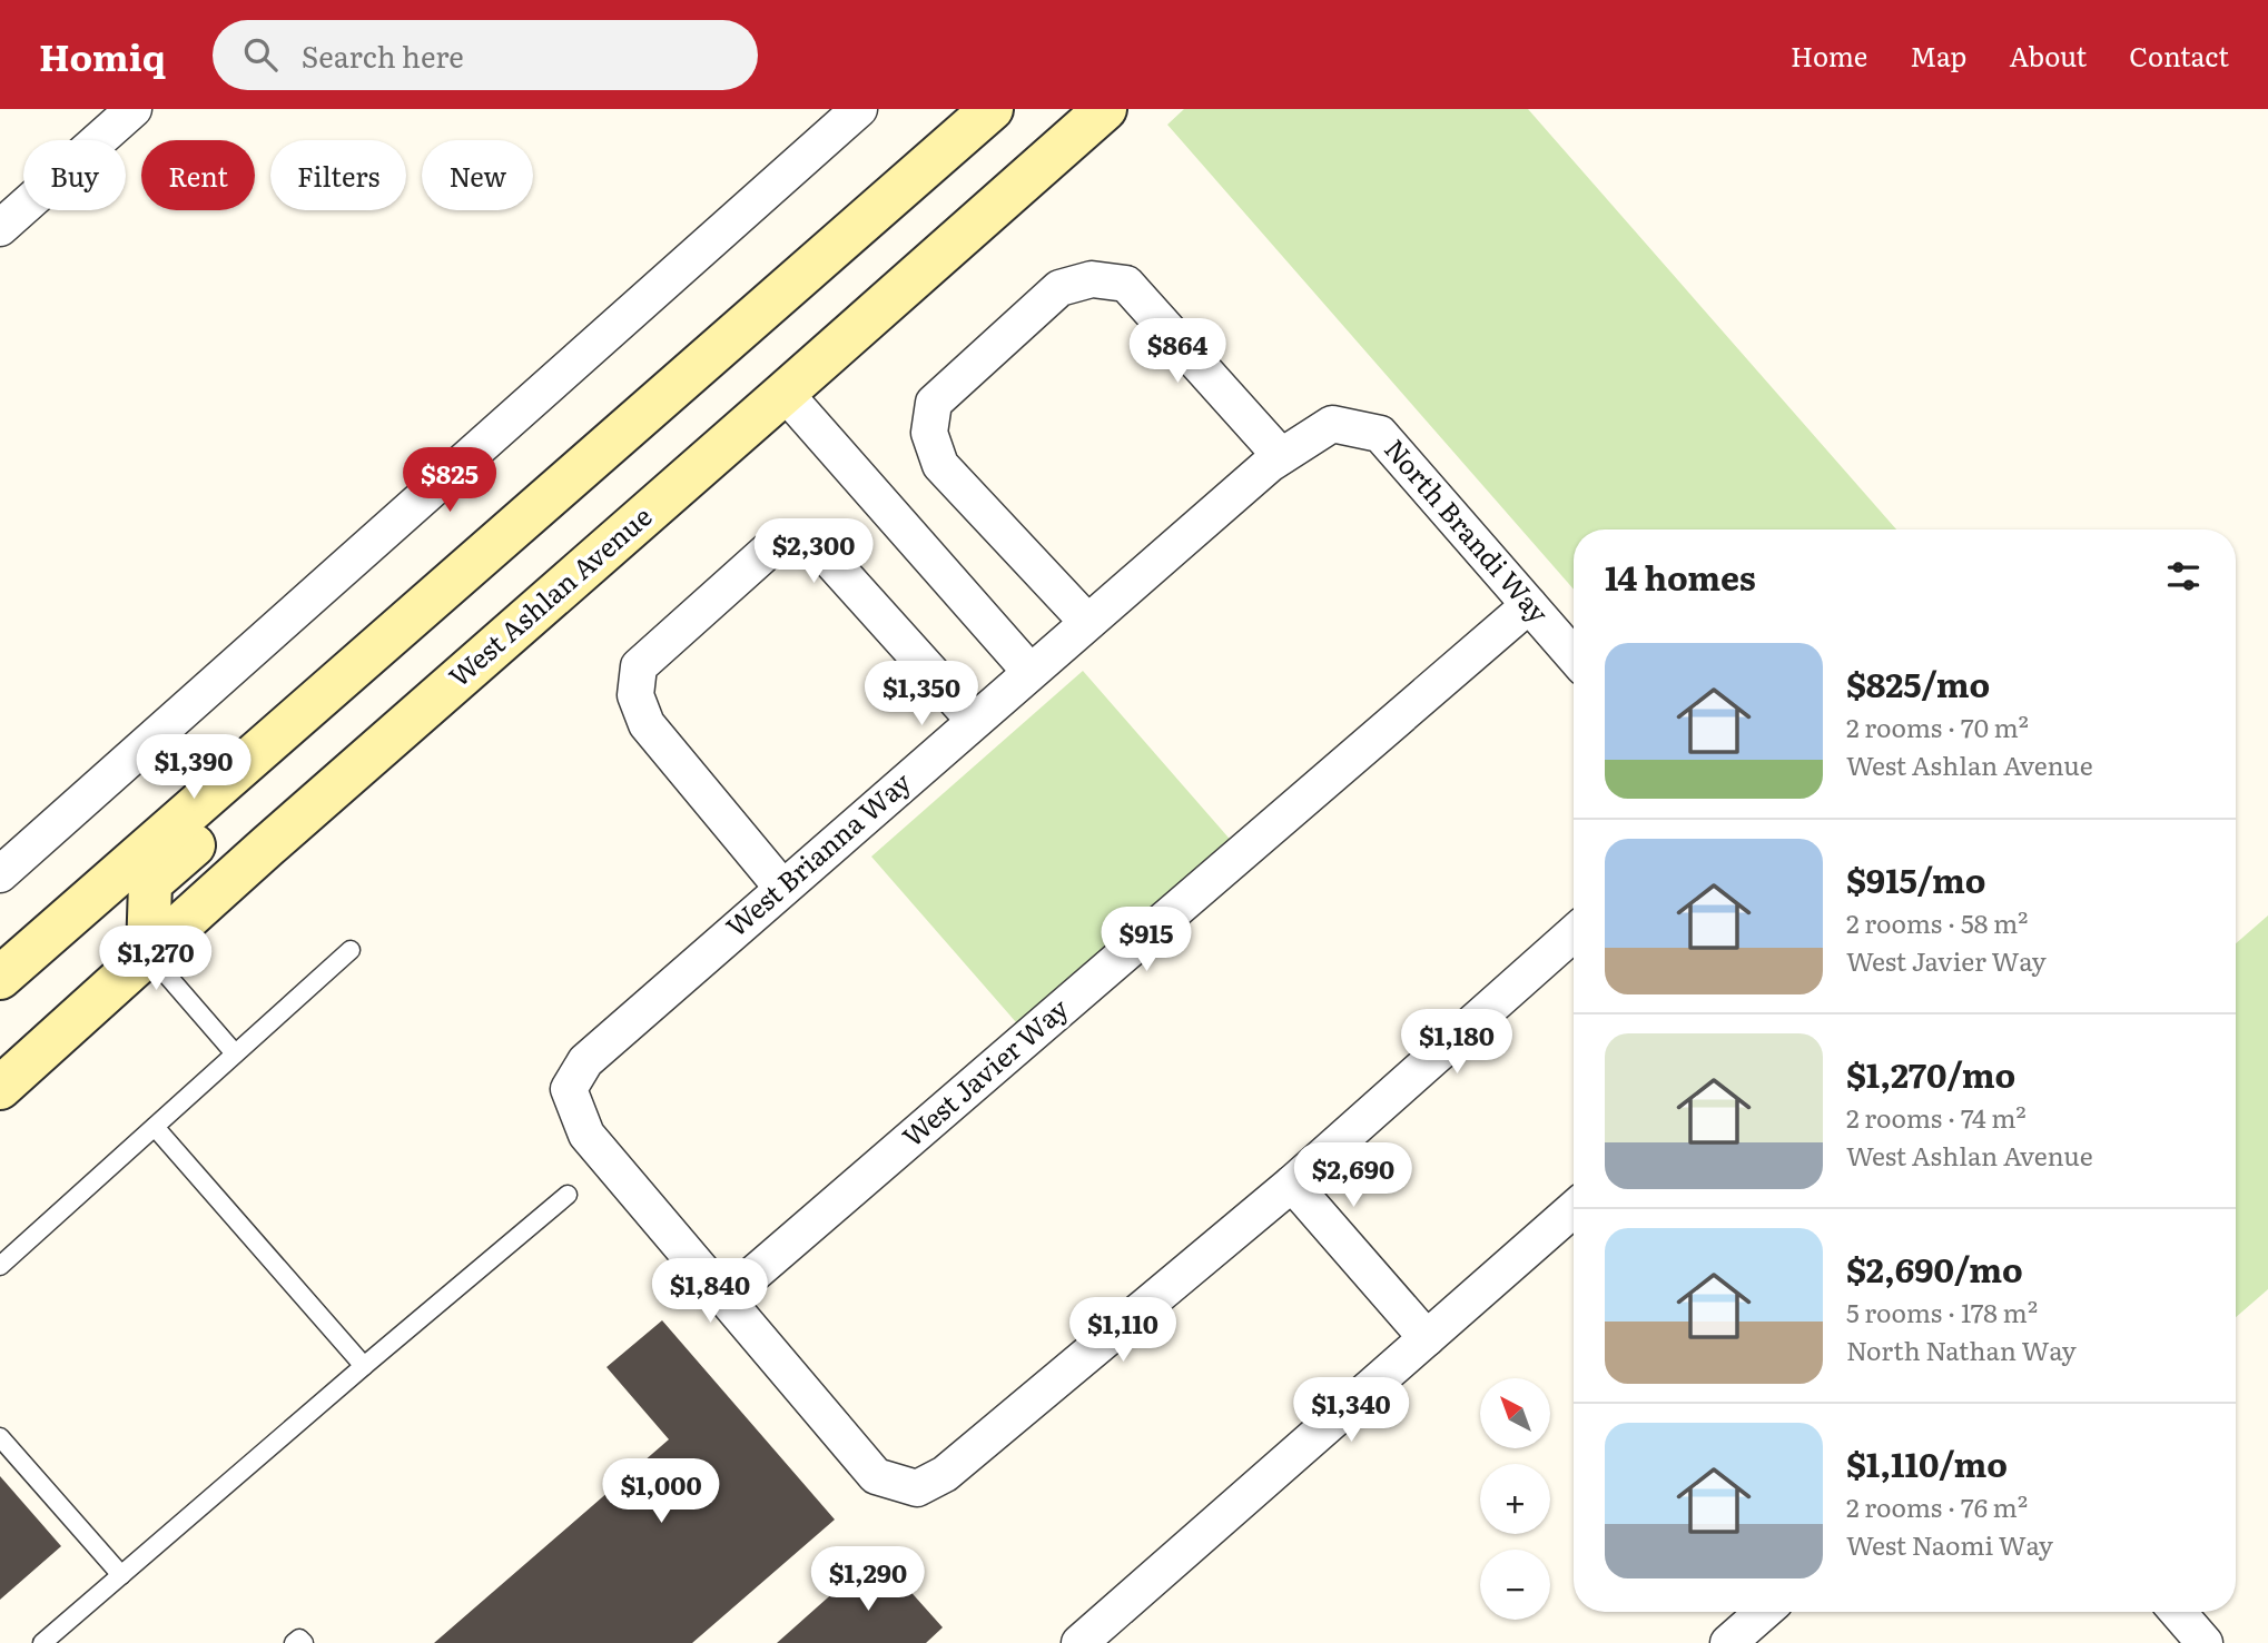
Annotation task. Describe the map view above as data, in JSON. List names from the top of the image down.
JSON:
{
  "streets": {
    "main road": ["West Ashlan Avenue"],
    "street": ["North Brandi Way", "West Brianna Way", "West Javier Way"]
  },
  "crossings": [
    ["North Brandi Way", "West Brianna Way"],
    ["North Brandi Way", "West Javier Way"],
    ["West Brianna Way", "West Javier Way"]
  ],
  "north": "top left",
  "page": {
    "header": "Homiq",
    "search": "Search here",
    "nav": [
      "Home",
      "Map",
      "About",
      "Contact"
    ],
    "chip": [
      "Buy",
      "Rent",
      "Filters",
      "New"
    ],
    "price": [
      "$864",
      "$825",
      "$2,300",
      "$1,350",
      "$1,390",
      "$915",
      "$1,270",
      "$1,180",
      "$2,690",
      "$1,840",
      "$1,110",
      "$1,340",
      "$1,000",
      "$1,290"
    ],
    "heading": "14 homes",
    "list": [
      {
        "name": "$825/mo",
        "note": "2 rooms · 70 m² · West Ashlan Avenue"
      },
      {
        "name": "$915/mo",
        "note": "2 rooms · 58 m² · West Javier Way"
      },
      {
        "name": "$1,270/mo",
        "note": "2 rooms · 74 m² · West Ashlan Avenue"
      },
      {
        "name": "$2,690/mo",
        "note": "5 rooms · 178 m² · North Nathan Way"
      },
      {
        "name": "$1,110/mo",
        "note": "2 rooms · 76 m² · West Naomi Way"
      }
    ],
    "map_buttons": ["+", "−"]
  }
}
